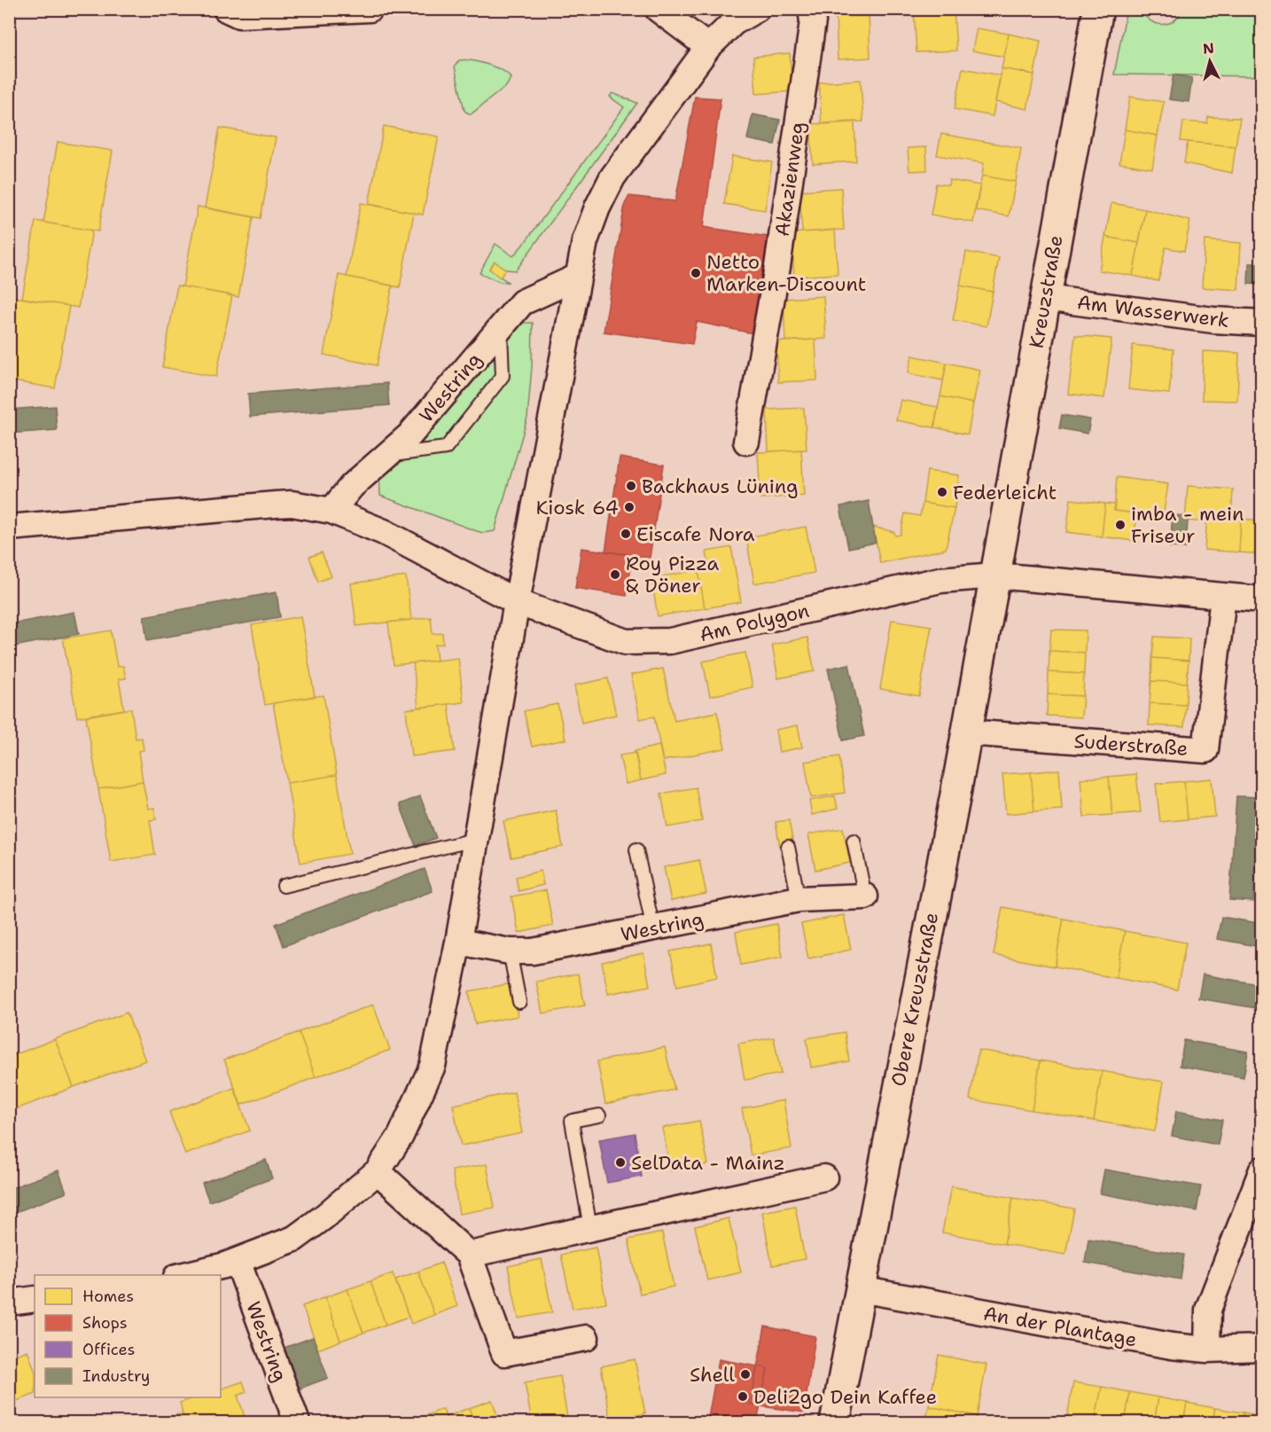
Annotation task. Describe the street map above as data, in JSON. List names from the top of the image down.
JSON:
{
  "streets": {
    "street": [
      "Akazienweg",
      "Kreuzstraße",
      "Am Wasserwerk",
      "Westring",
      "Am Polygon",
      "Suderstraße",
      "Obere Kreuzstraße",
      "An der Plantage"
    ]
  },
  "crossings": [
    ["Kreuzstraße", "Am Wasserwerk"],
    ["Kreuzstraße", "Am Polygon"],
    ["Kreuzstraße", "Obere Kreuzstraße"],
    ["Am Polygon", "Obere Kreuzstraße"],
    ["Suderstraße", "Obere Kreuzstraße"],
    ["Obere Kreuzstraße", "An der Plantage"]
  ],
  "places": [
    "Netto Marken-Discount",
    "Backhaus Lüning",
    "Federleicht",
    "Kiosk 64",
    "imba - mein Friseur",
    "Eiscafe Nora",
    "Roy Pizza & Döner",
    "SelData - Mainz",
    "Shell",
    "Deli2go Dein Kaffee"
  ],
  "legend": [
    "Homes",
    "Shops",
    "Offices",
    "Industry"
  ],
  "north": "top"
}
